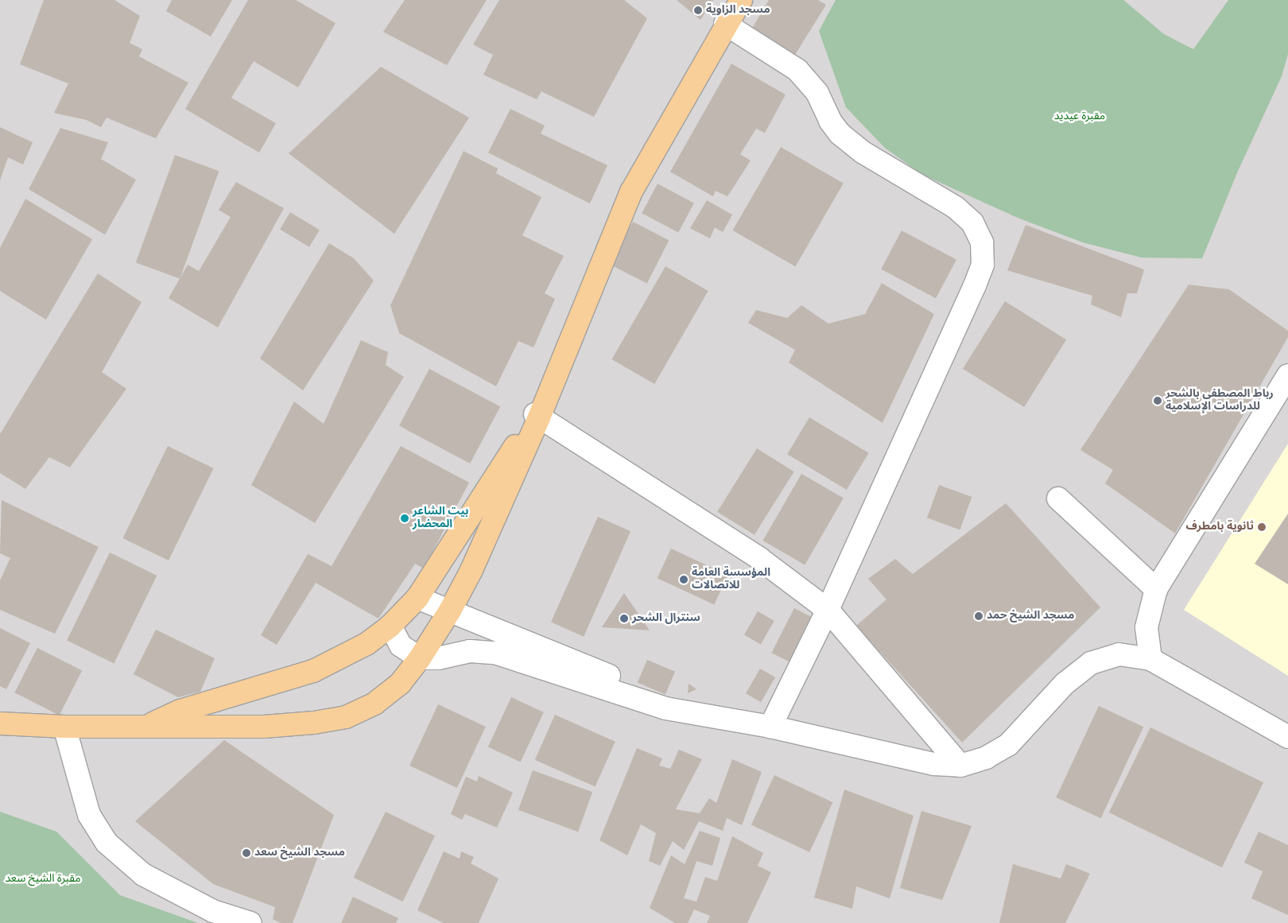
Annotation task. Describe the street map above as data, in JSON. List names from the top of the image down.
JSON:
{
  "parks": ["مقبرة عيديد", "مقبرة الشيخ سعد"],
  "places": [
    "مسجد الزاوية",
    "رباط المصطفى بالشحر للدراسات الإسلامية",
    "بيت الشاعر المحضار",
    "ثانوية بامطرف",
    "المؤسسة العامة للاتصالات",
    "مسجد الشيخ حمد",
    "سنترال الشحر",
    "مسجد الشيخ سعد"
  ]
}
